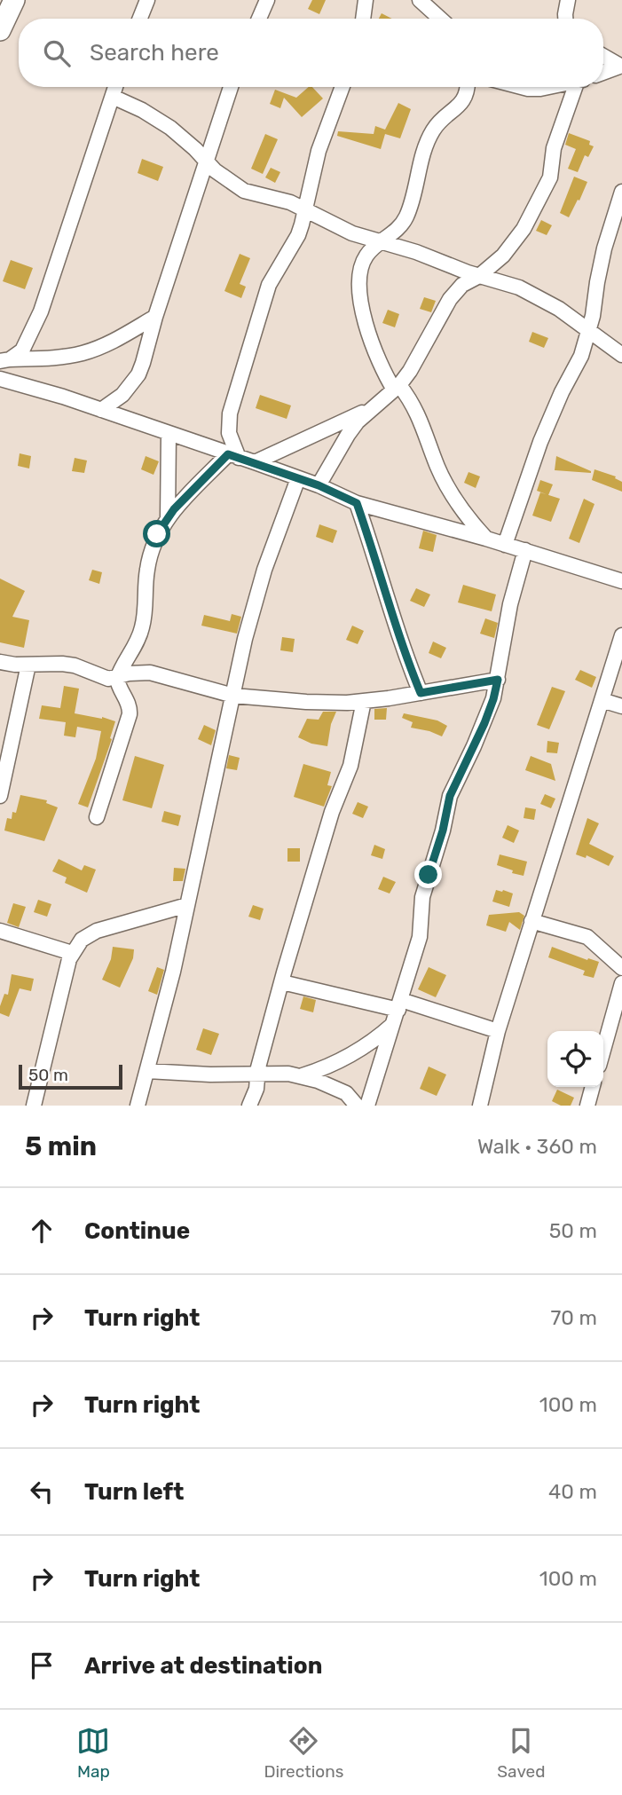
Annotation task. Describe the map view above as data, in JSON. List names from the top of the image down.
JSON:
{
  "scale_bar": "50 m",
  "page": {
    "search": "Search here",
    "scale": "50 m",
    "heading": ["5 min", "Walk · 360 m"],
    "list": [
      ["Continue", "50 m"],
      ["Turn right", "70 m"],
      ["Turn right", "100 m"],
      ["Turn left", "40 m"],
      ["Turn right", "100 m"],
      "Arrive at destination"
    ],
    "nav": ["Map", "Directions", "Saved"]
  }
}
